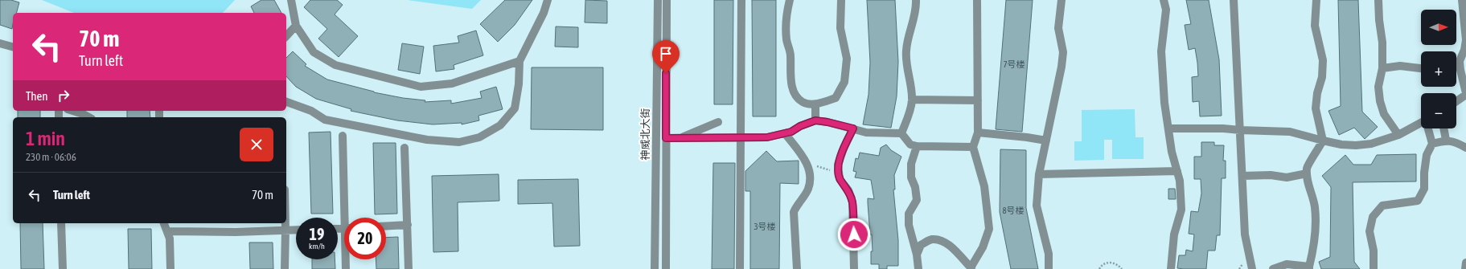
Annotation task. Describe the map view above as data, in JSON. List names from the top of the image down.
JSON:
{
  "streets": {
    "street": ["神威北大街"]
  },
  "house_numbers": ["7号楼", "8号楼", "3号楼"],
  "north": "right",
  "page": {
    "map_buttons": ["+", "−"],
    "turn": ["70 m", "Turn left"],
    "then": "Then",
    "heading": ["1 min", "230 m · 06:06"],
    "list": [
      {
        "name": "Turn left",
        "value": "70 m"
      }
    ],
    "speed": "19 km/h",
    "limit": "20"
  }
}
